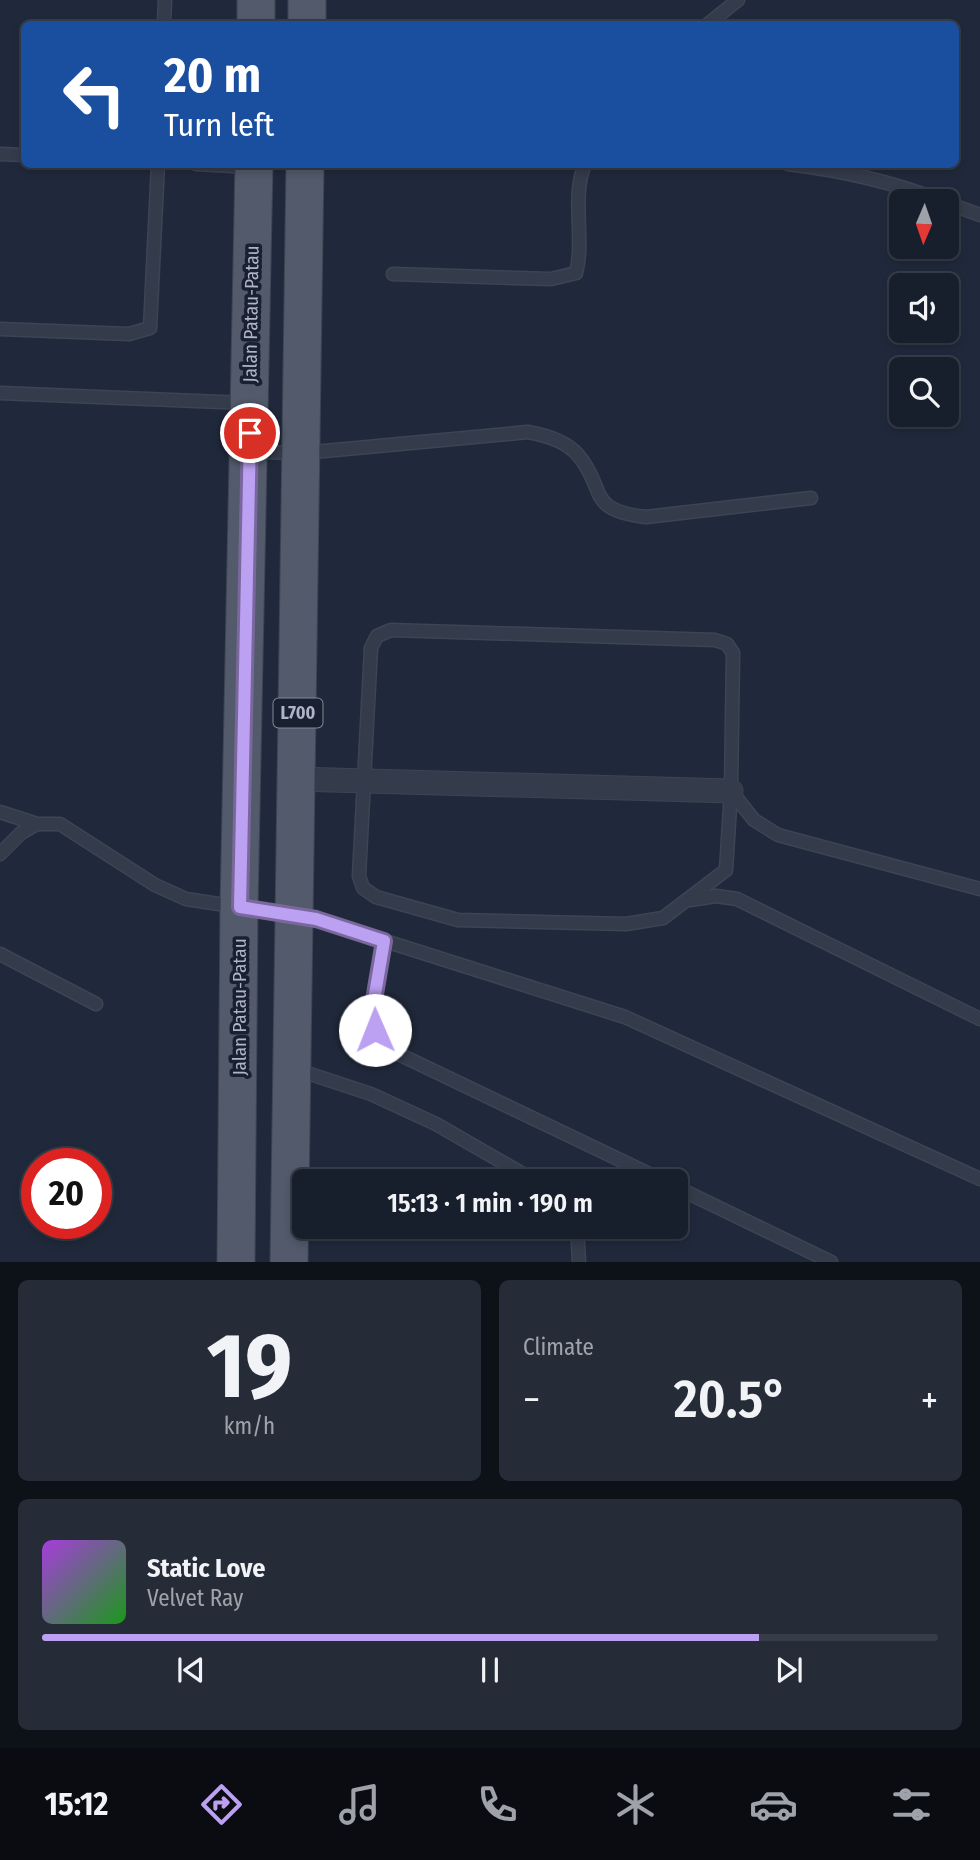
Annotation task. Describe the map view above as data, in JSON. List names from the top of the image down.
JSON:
{
  "streets": {
    "main road": ["Jalan Patau-Patau", "L700"]
  },
  "north": "bottom",
  "page": {
    "turn": ["20 m", "Turn left"],
    "limit": "20",
    "trip": "15:13 · 1 min · 190 m",
    "tile": [
      ["19", "km/h"],
      "Climate"
    ],
    "heat": ["−", "20.5°", "+"],
    "song": ["Static Love", "Velvet Ray"],
    "tabs": "15:12"
  }
}
